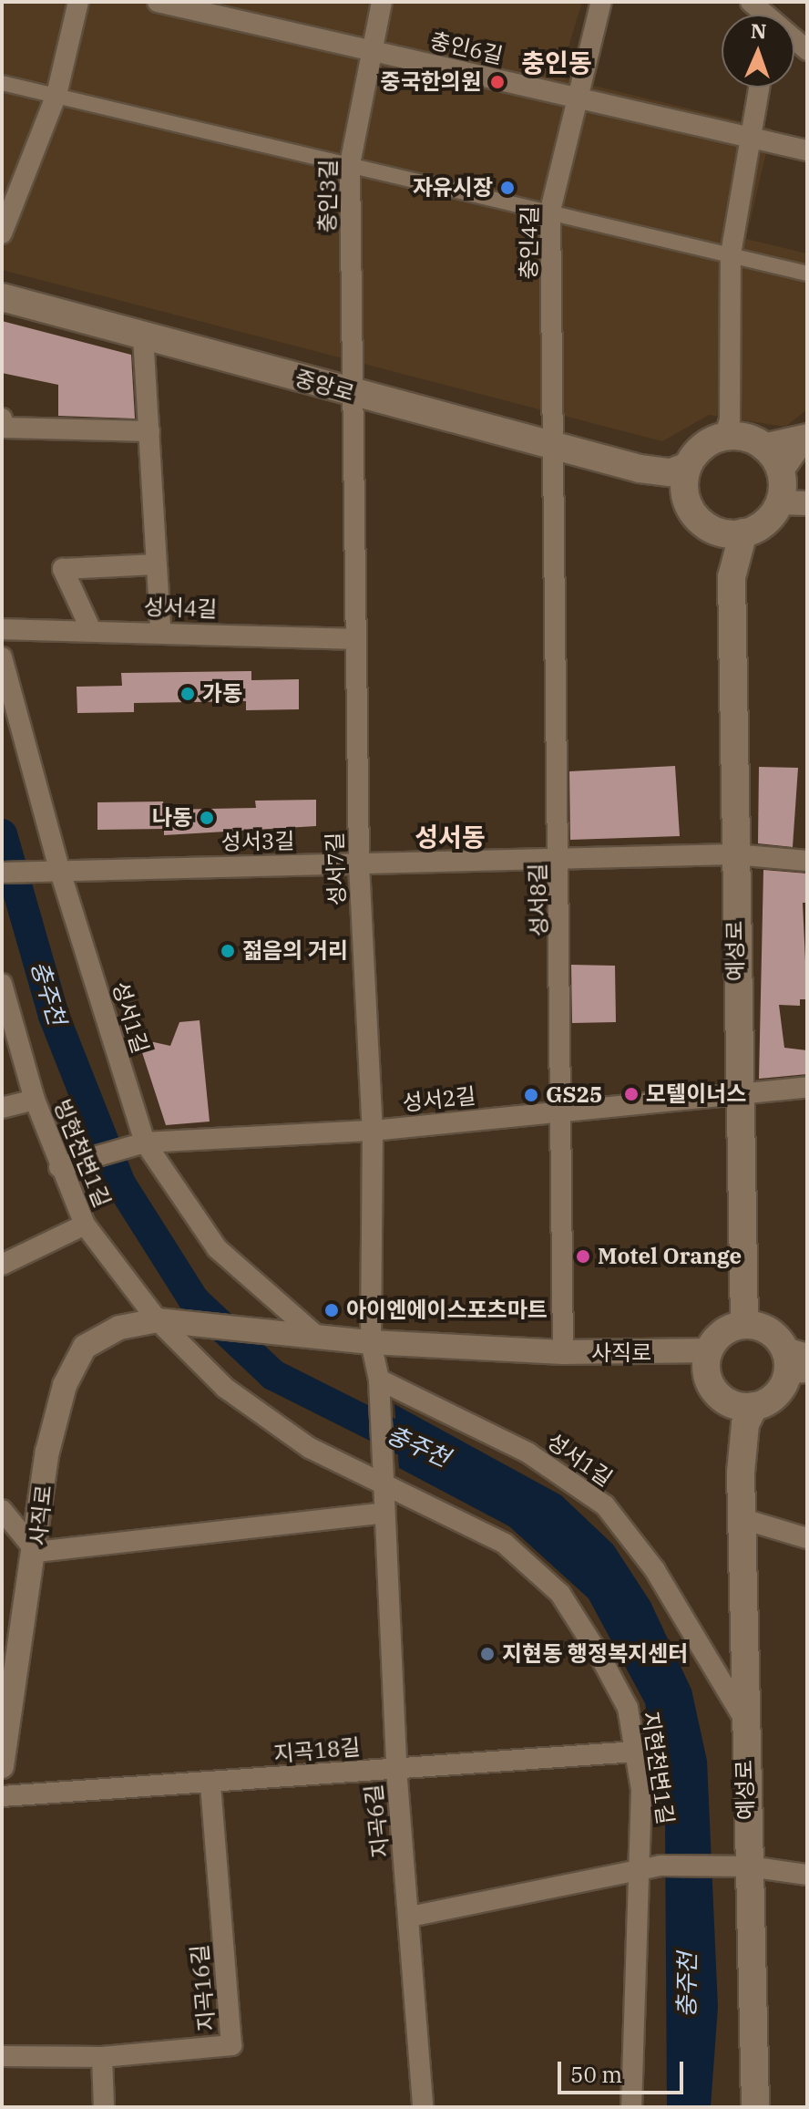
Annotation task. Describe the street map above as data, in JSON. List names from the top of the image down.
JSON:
{
  "streets": {
    "main road": ["중앙로", "예성로"],
    "street": [
      "충인6길",
      "충인3길",
      "충인4길",
      "성서4길",
      "성서3길",
      "성서7길",
      "성서8길",
      "성서1길",
      "성서2길",
      "빙현천변1길",
      "사직로",
      "지곡18길",
      "지현천변1길",
      "지곡6길",
      "지곡16길"
    ]
  },
  "crossings": [
    ["충인6길", "충인3길"],
    ["충인6길", "충인4길"],
    ["충인3길", "중앙로"],
    ["충인3길", "성서7길"],
    ["충인4길", "중앙로"],
    ["충인4길", "성서8길"],
    ["중앙로", "성서7길"],
    ["중앙로", "성서8길"],
    ["중앙로", "예성로"],
    ["성서4길", "성서7길"],
    ["성서3길", "성서7길"],
    ["성서3길", "성서8길"],
    ["성서3길", "예성로"],
    ["성서3길", "성서1길"],
    ["성서7길", "성서1길"],
    ["성서7길", "성서2길"],
    ["성서7길", "사직로"],
    ["성서7길", "지곡6길"],
    ["성서8길", "성서2길"],
    ["성서8길", "사직로"],
    ["예성로", "성서1길"],
    ["예성로", "성서2길"],
    ["예성로", "사직로"],
    ["성서1길", "성서2길"],
    ["성서1길", "사직로"],
    ["성서1길", "지곡6길"],
    ["성서2길", "빙현천변1길"],
    ["빙현천변1길", "사직로"],
    ["빙현천변1길", "지현천변1길"],
    ["사직로", "지현천변1길"],
    ["지곡18길", "지현천변1길"],
    ["지곡18길", "지곡6길"],
    ["지곡18길", "지곡16길"],
    ["지현천변1길", "지곡6길"]
  ],
  "districts": ["충인동", "성서동"],
  "water": ["충주천"],
  "places": [
    "중국한의원",
    "자유시장",
    "가동",
    "나동",
    "젊음의 거리",
    "모텔이너스",
    "GS25",
    "Motel Orange",
    "아이엔에이스포츠마트",
    "지현동 행정복지센터"
  ],
  "scale_bar": "50 m",
  "north": "top"
}
